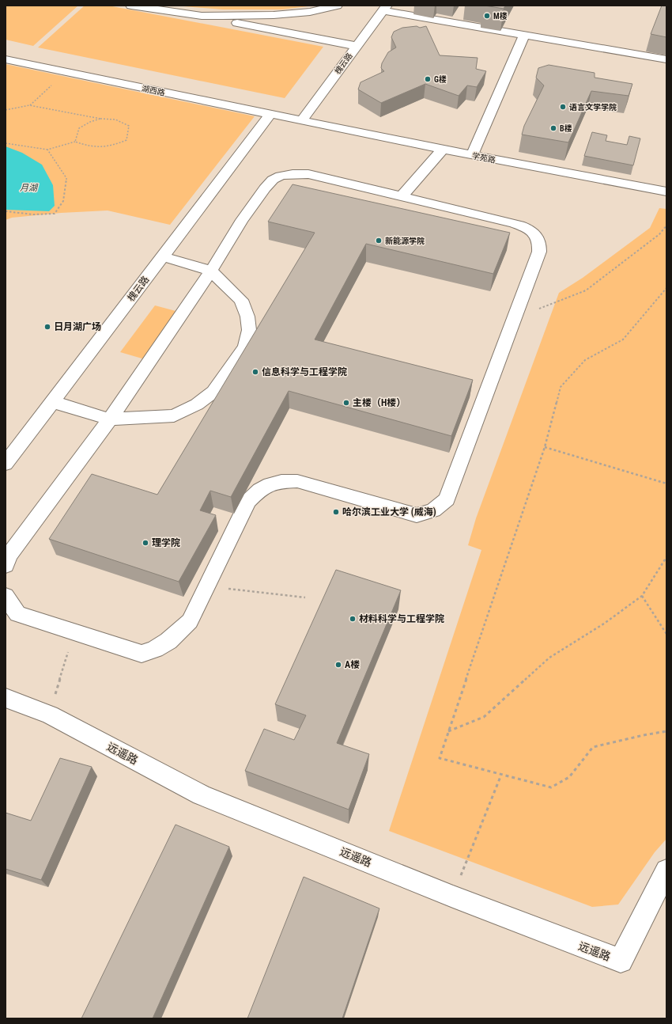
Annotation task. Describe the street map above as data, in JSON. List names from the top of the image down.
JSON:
{
  "streets": {
    "lane": [
      "槐云路",
      "湖西路",
      "学苑路",
      "远遥路"
    ]
  },
  "crossings": [
    ["槐云路", "湖西路"],
    ["槐云路", "学苑路"],
    ["湖西路", "学苑路"]
  ],
  "water": ["月湖"],
  "places": [
    "M楼",
    "G楼",
    "语言文学学院",
    "B楼",
    "新能源学院",
    "日月湖广场",
    "信息科学与工程学院",
    "主楼（H楼）",
    "哈尔滨工业大学 (威海)",
    "理学院",
    "材料科学与工程学院",
    "A楼"
  ]
}
